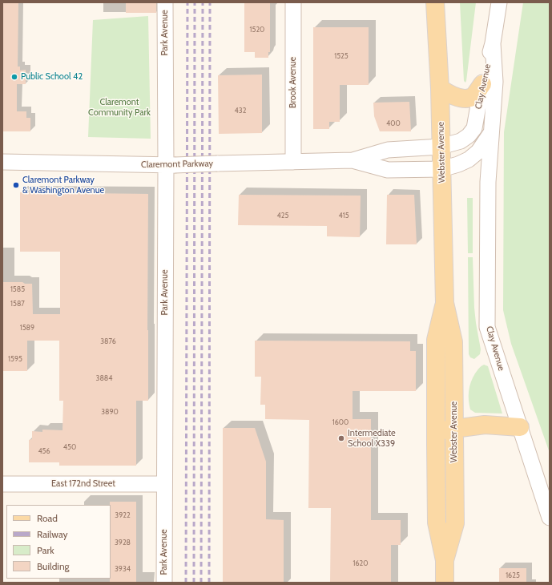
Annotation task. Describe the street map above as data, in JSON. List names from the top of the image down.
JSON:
{
  "streets": {
    "main road": ["Webster Avenue"],
    "street": [
      "Park Avenue",
      "Brook Avenue",
      "Clay Avenue",
      "Claremont Parkway",
      "East 172nd Street"
    ]
  },
  "crossings": [
    ["Park Avenue", "Claremont Parkway"],
    ["Park Avenue", "East 172nd Street"],
    ["Brook Avenue", "Claremont Parkway"],
    ["Clay Avenue", "Webster Avenue"],
    ["Clay Avenue", "Claremont Parkway"],
    ["Webster Avenue", "Claremont Parkway"]
  ],
  "parks": ["Claremont Community Park"],
  "places": ["Public School 42", "Claremont Parkway & Washington Avenue", "Intermediate School X339"],
  "house_numbers": [
    "1520",
    "1525",
    "432",
    "400",
    "425",
    "415",
    "1585",
    "1587",
    "1589",
    "3876",
    "1595",
    "3884",
    "3890",
    "1600",
    "450",
    "456",
    "3922",
    "3928",
    "1620",
    "3934",
    "1625"
  ],
  "legend": [
    "Road",
    "Railway",
    "Park",
    "Building"
  ]
}
